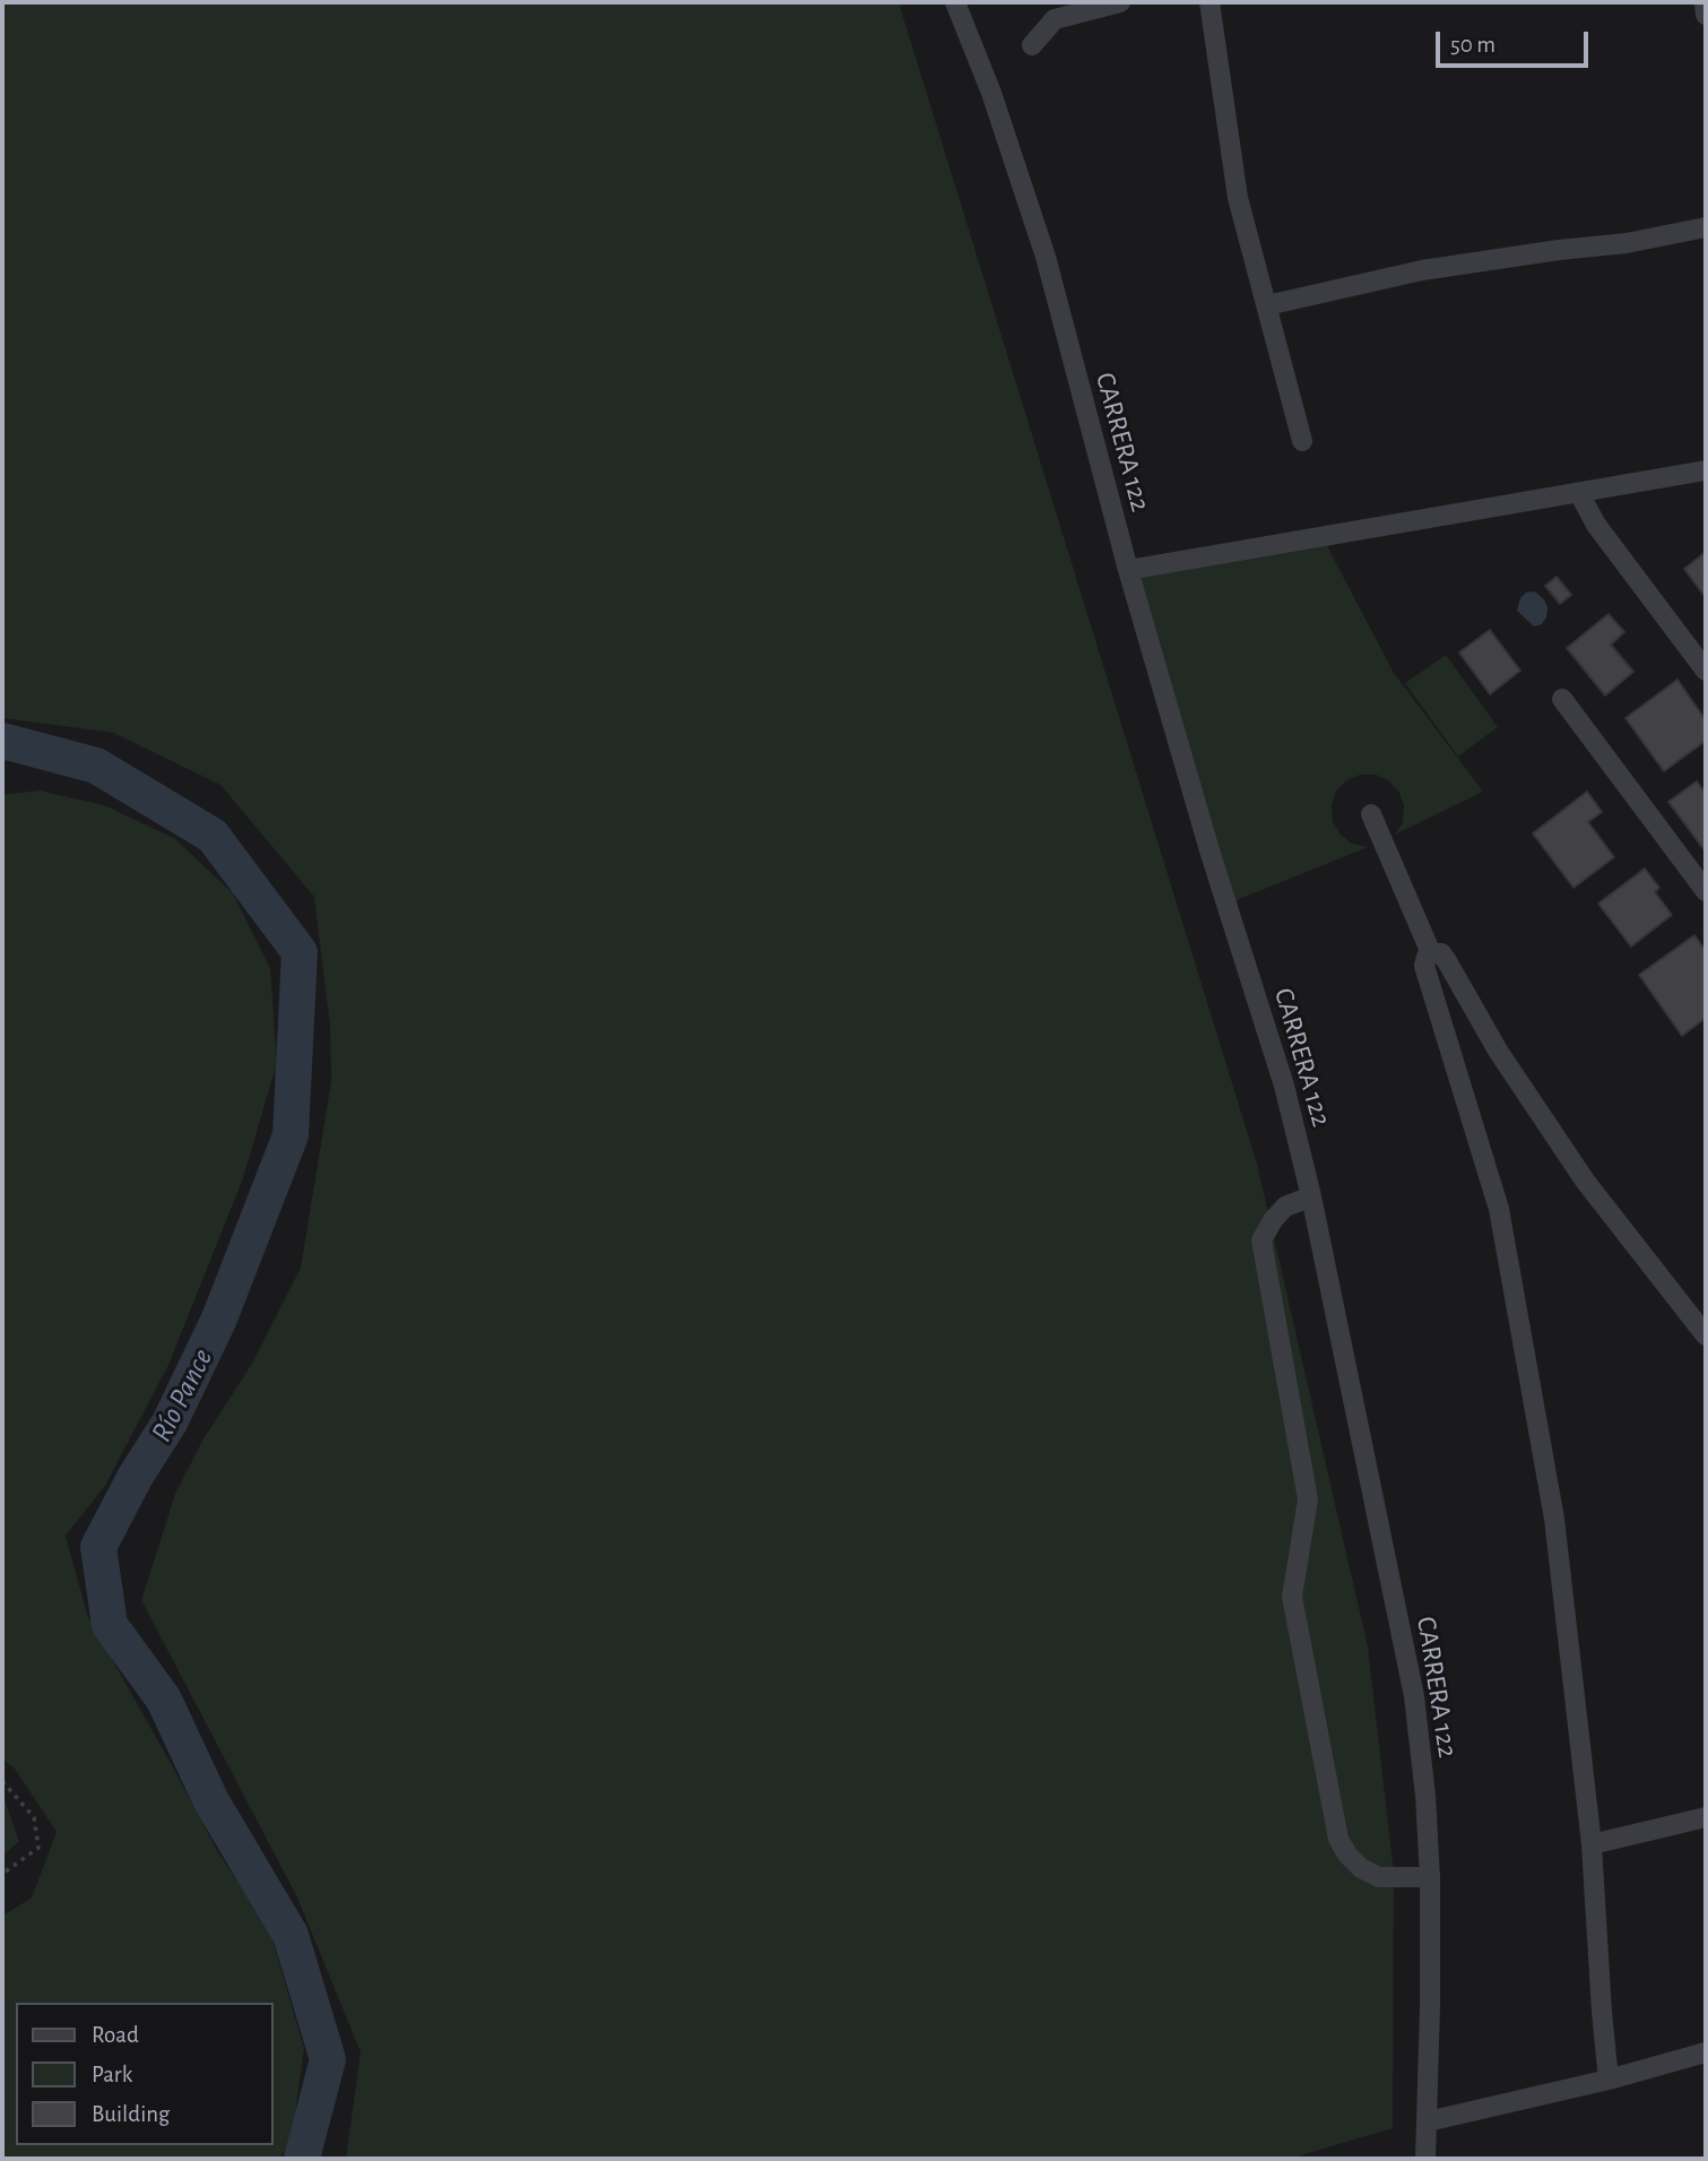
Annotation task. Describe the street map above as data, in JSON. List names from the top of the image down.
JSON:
{
  "streets": {
    "street": ["CARRERA 122"]
  },
  "water": ["Río Pance"],
  "legend": ["Road", "Park", "Building"],
  "scale_bar": "50 m"
}
